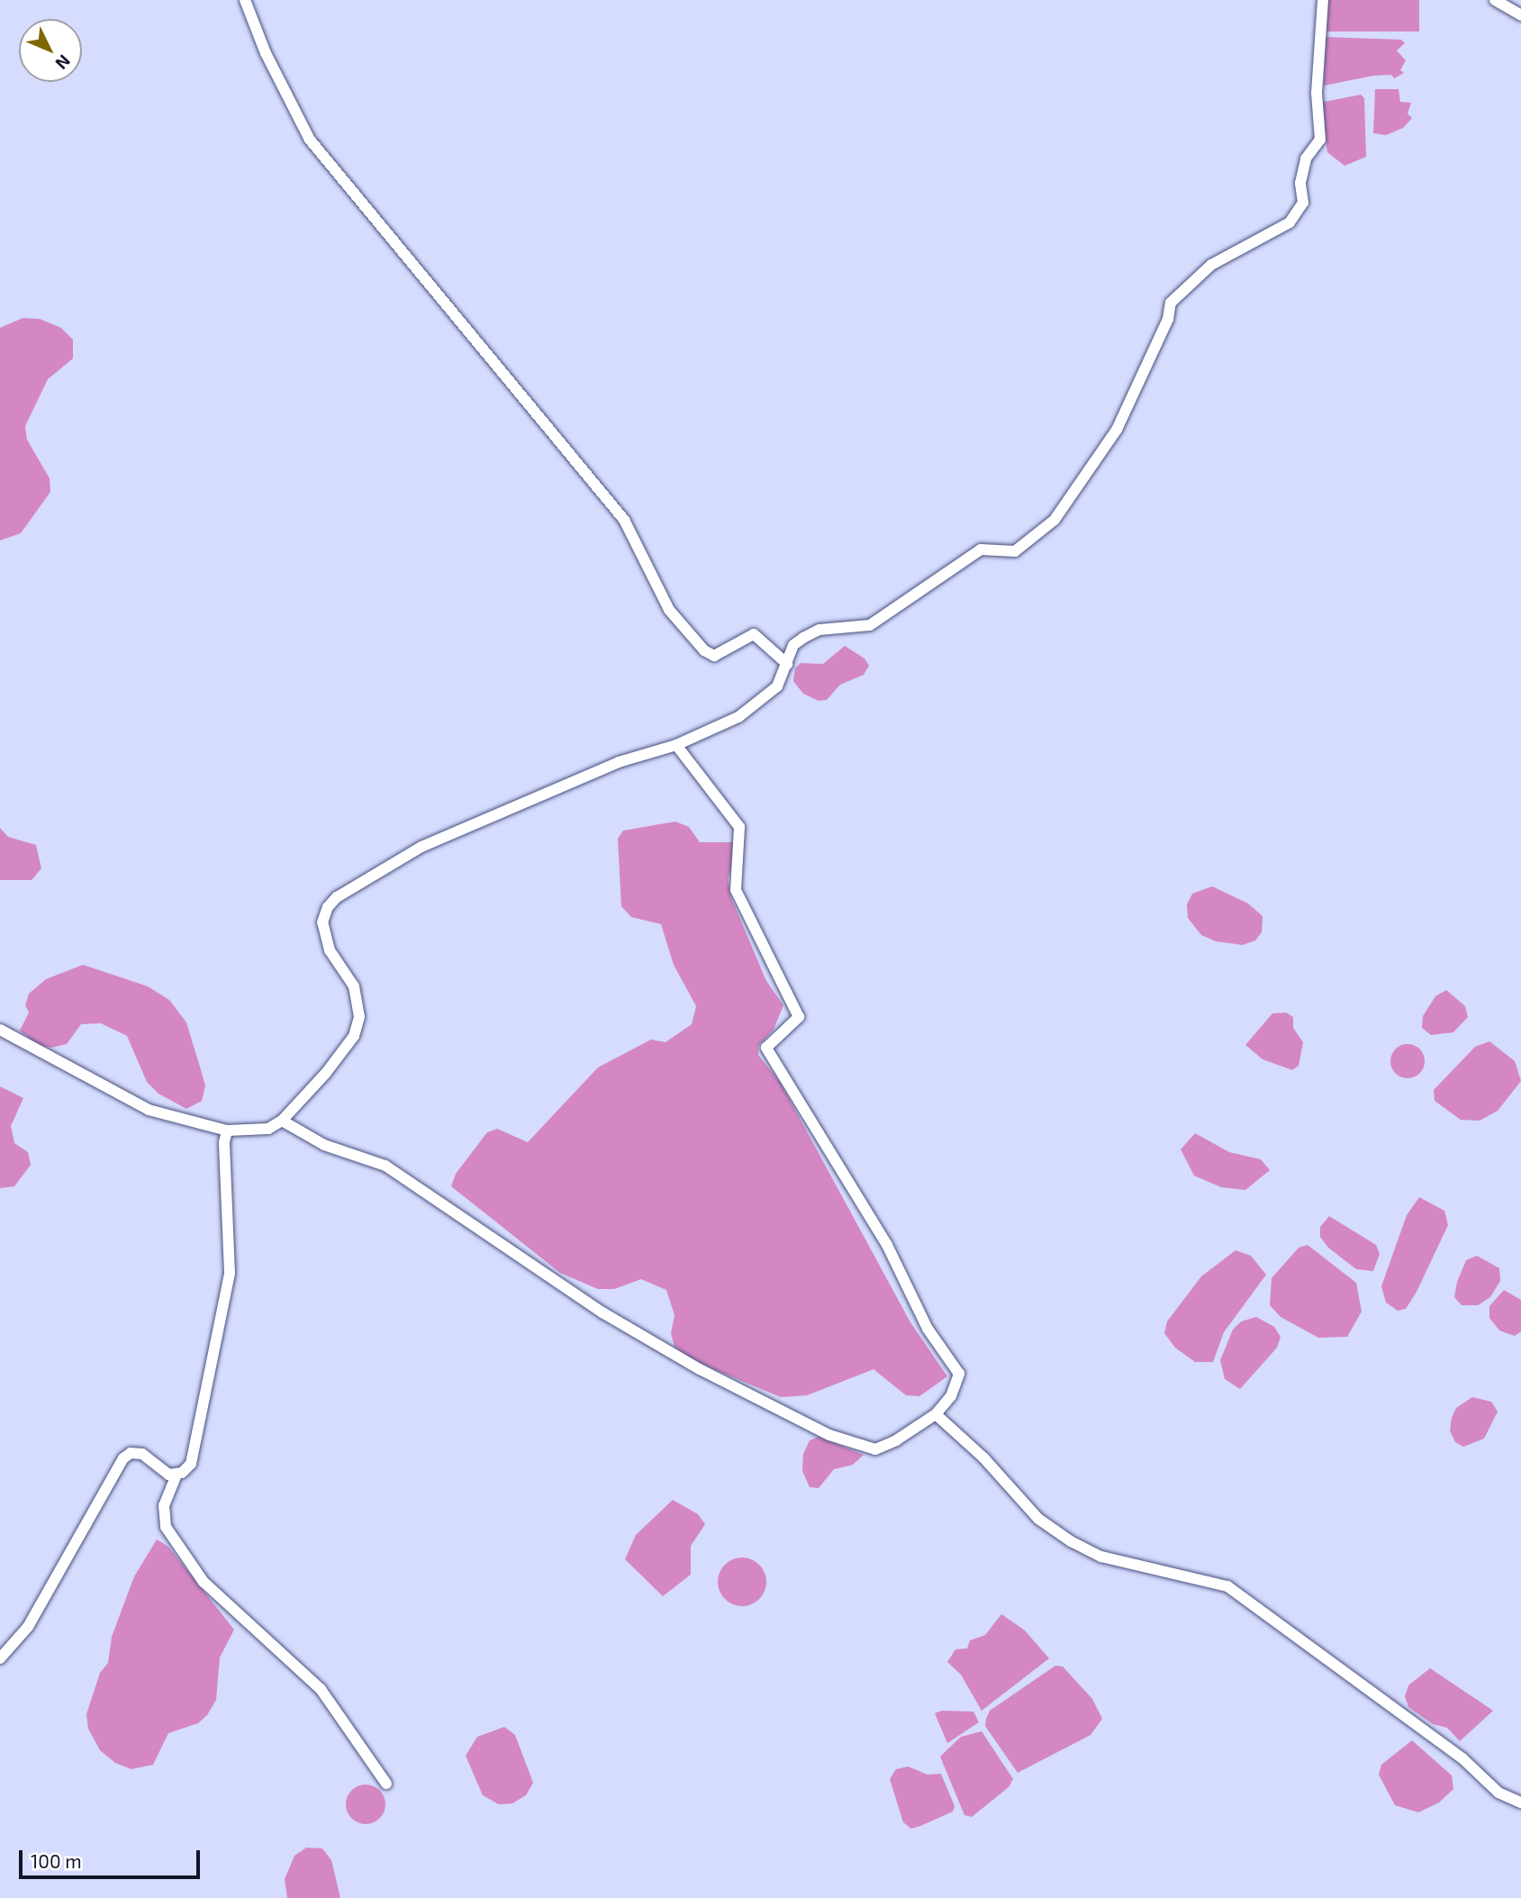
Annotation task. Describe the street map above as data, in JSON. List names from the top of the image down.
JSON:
{
  "scale_bar": "100 m",
  "north": "bottom right"
}
